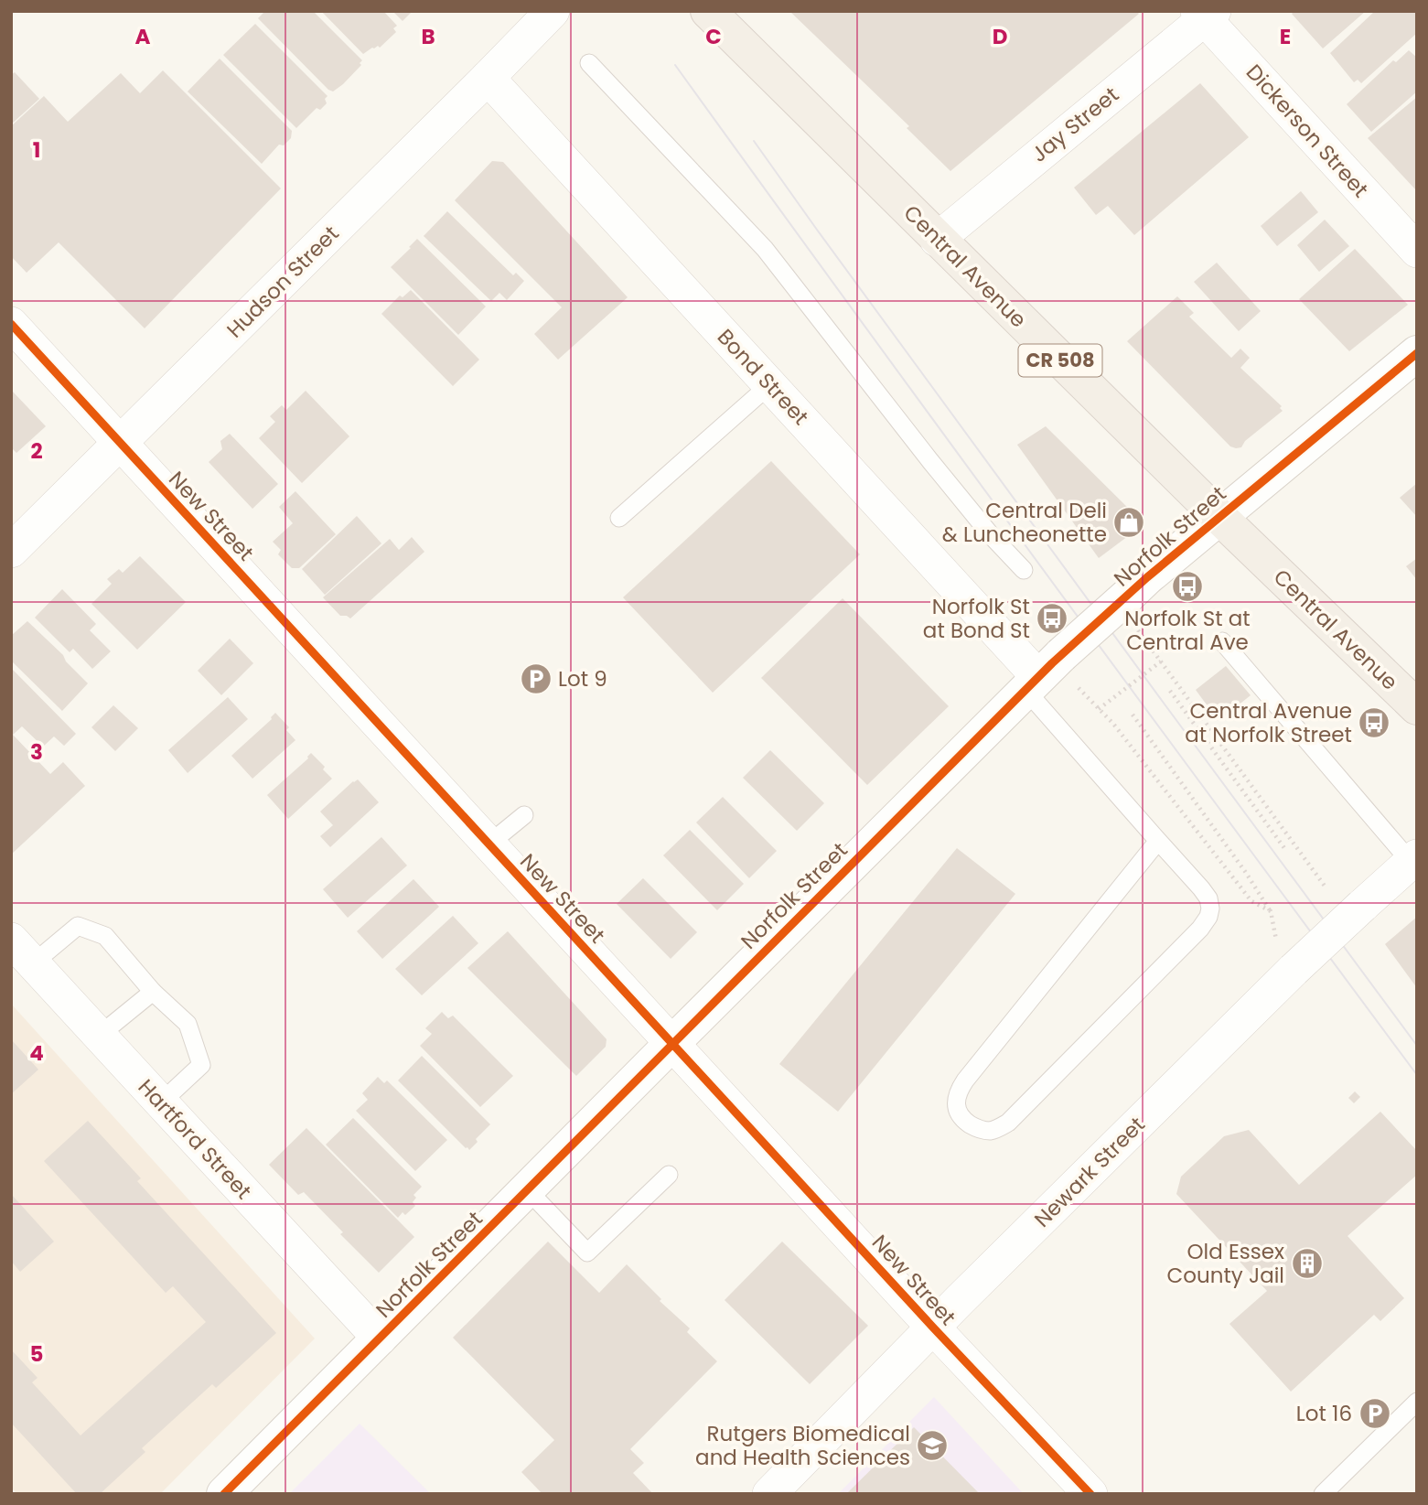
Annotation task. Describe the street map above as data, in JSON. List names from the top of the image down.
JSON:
{
  "streets": {
    "main road": ["Central Avenue", "CR 508", "Norfolk Street"],
    "street": [
      "Jay Street",
      "Dickerson Street",
      "Hudson Street",
      "Bond Street",
      "New Street",
      "Hartford Street",
      "Newark Street"
    ]
  },
  "crossings": [
    ["Jay Street", "Dickerson Street"],
    ["Jay Street", "Central Avenue"],
    ["Central Avenue", "Norfolk Street"],
    ["Hudson Street", "Bond Street"],
    ["Hudson Street", "New Street"],
    ["Bond Street", "Norfolk Street"],
    ["New Street", "Norfolk Street"],
    ["New Street", "Newark Street"],
    ["Norfolk Street", "Hartford Street"]
  ],
  "places": {
    "shop": ["Central Deli & Luncheonette"],
    "bus stop": ["Norfolk St at Central Ave", "Norfolk St at Bond St", "Central Avenue at Norfolk Street"],
    "parking": ["Lot 9", "Lot 16"],
    "building": ["Old Essex County Jail"],
    "school or university": ["Rutgers Biomedical and Health Sciences"]
  },
  "grid": {
    "columns": [
      "A",
      "B",
      "C",
      "D",
      "E"
    ],
    "rows": [
      "1",
      "2",
      "3",
      "4",
      "5"
    ]
  }
}
